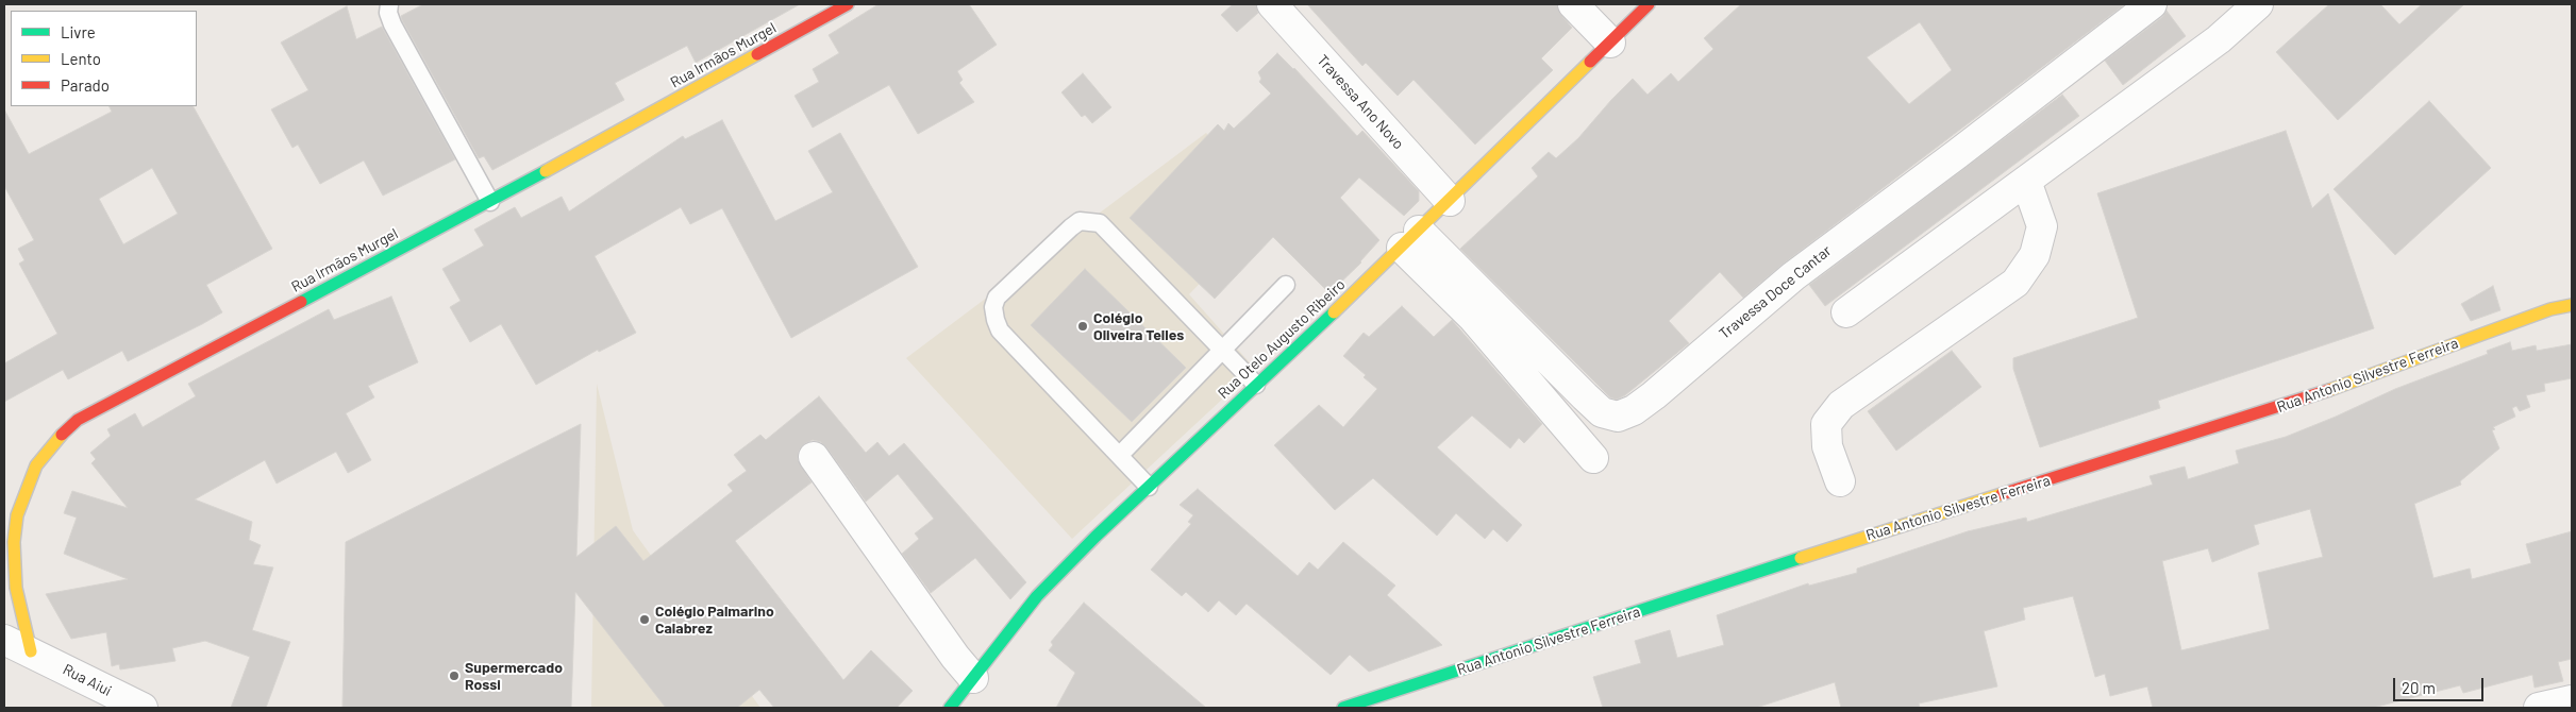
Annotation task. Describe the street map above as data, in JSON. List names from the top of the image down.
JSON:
{
  "streets": {
    "street": [
      "Rua Irmãos Murgel",
      "Travessa Ano Novo",
      "Travessa Doce Cantar",
      "Rua Otelo Augusto Ribeiro",
      "Rua Antonio Silvestre Ferreira",
      "Rua Aiui"
    ]
  },
  "crossings": [
    ["Rua Irmãos Murgel", "Rua Aiui"],
    ["Travessa Ano Novo", "Rua Otelo Augusto Ribeiro"],
    ["Travessa Doce Cantar", "Rua Otelo Augusto Ribeiro"]
  ],
  "places": ["Colégio Oliveira Telles", "Colégio Palmarino Calabrez", "Supermercado Rossi"],
  "legend": ["Livre", "Lento", "Parado"],
  "scale_bar": "20 m"
}
